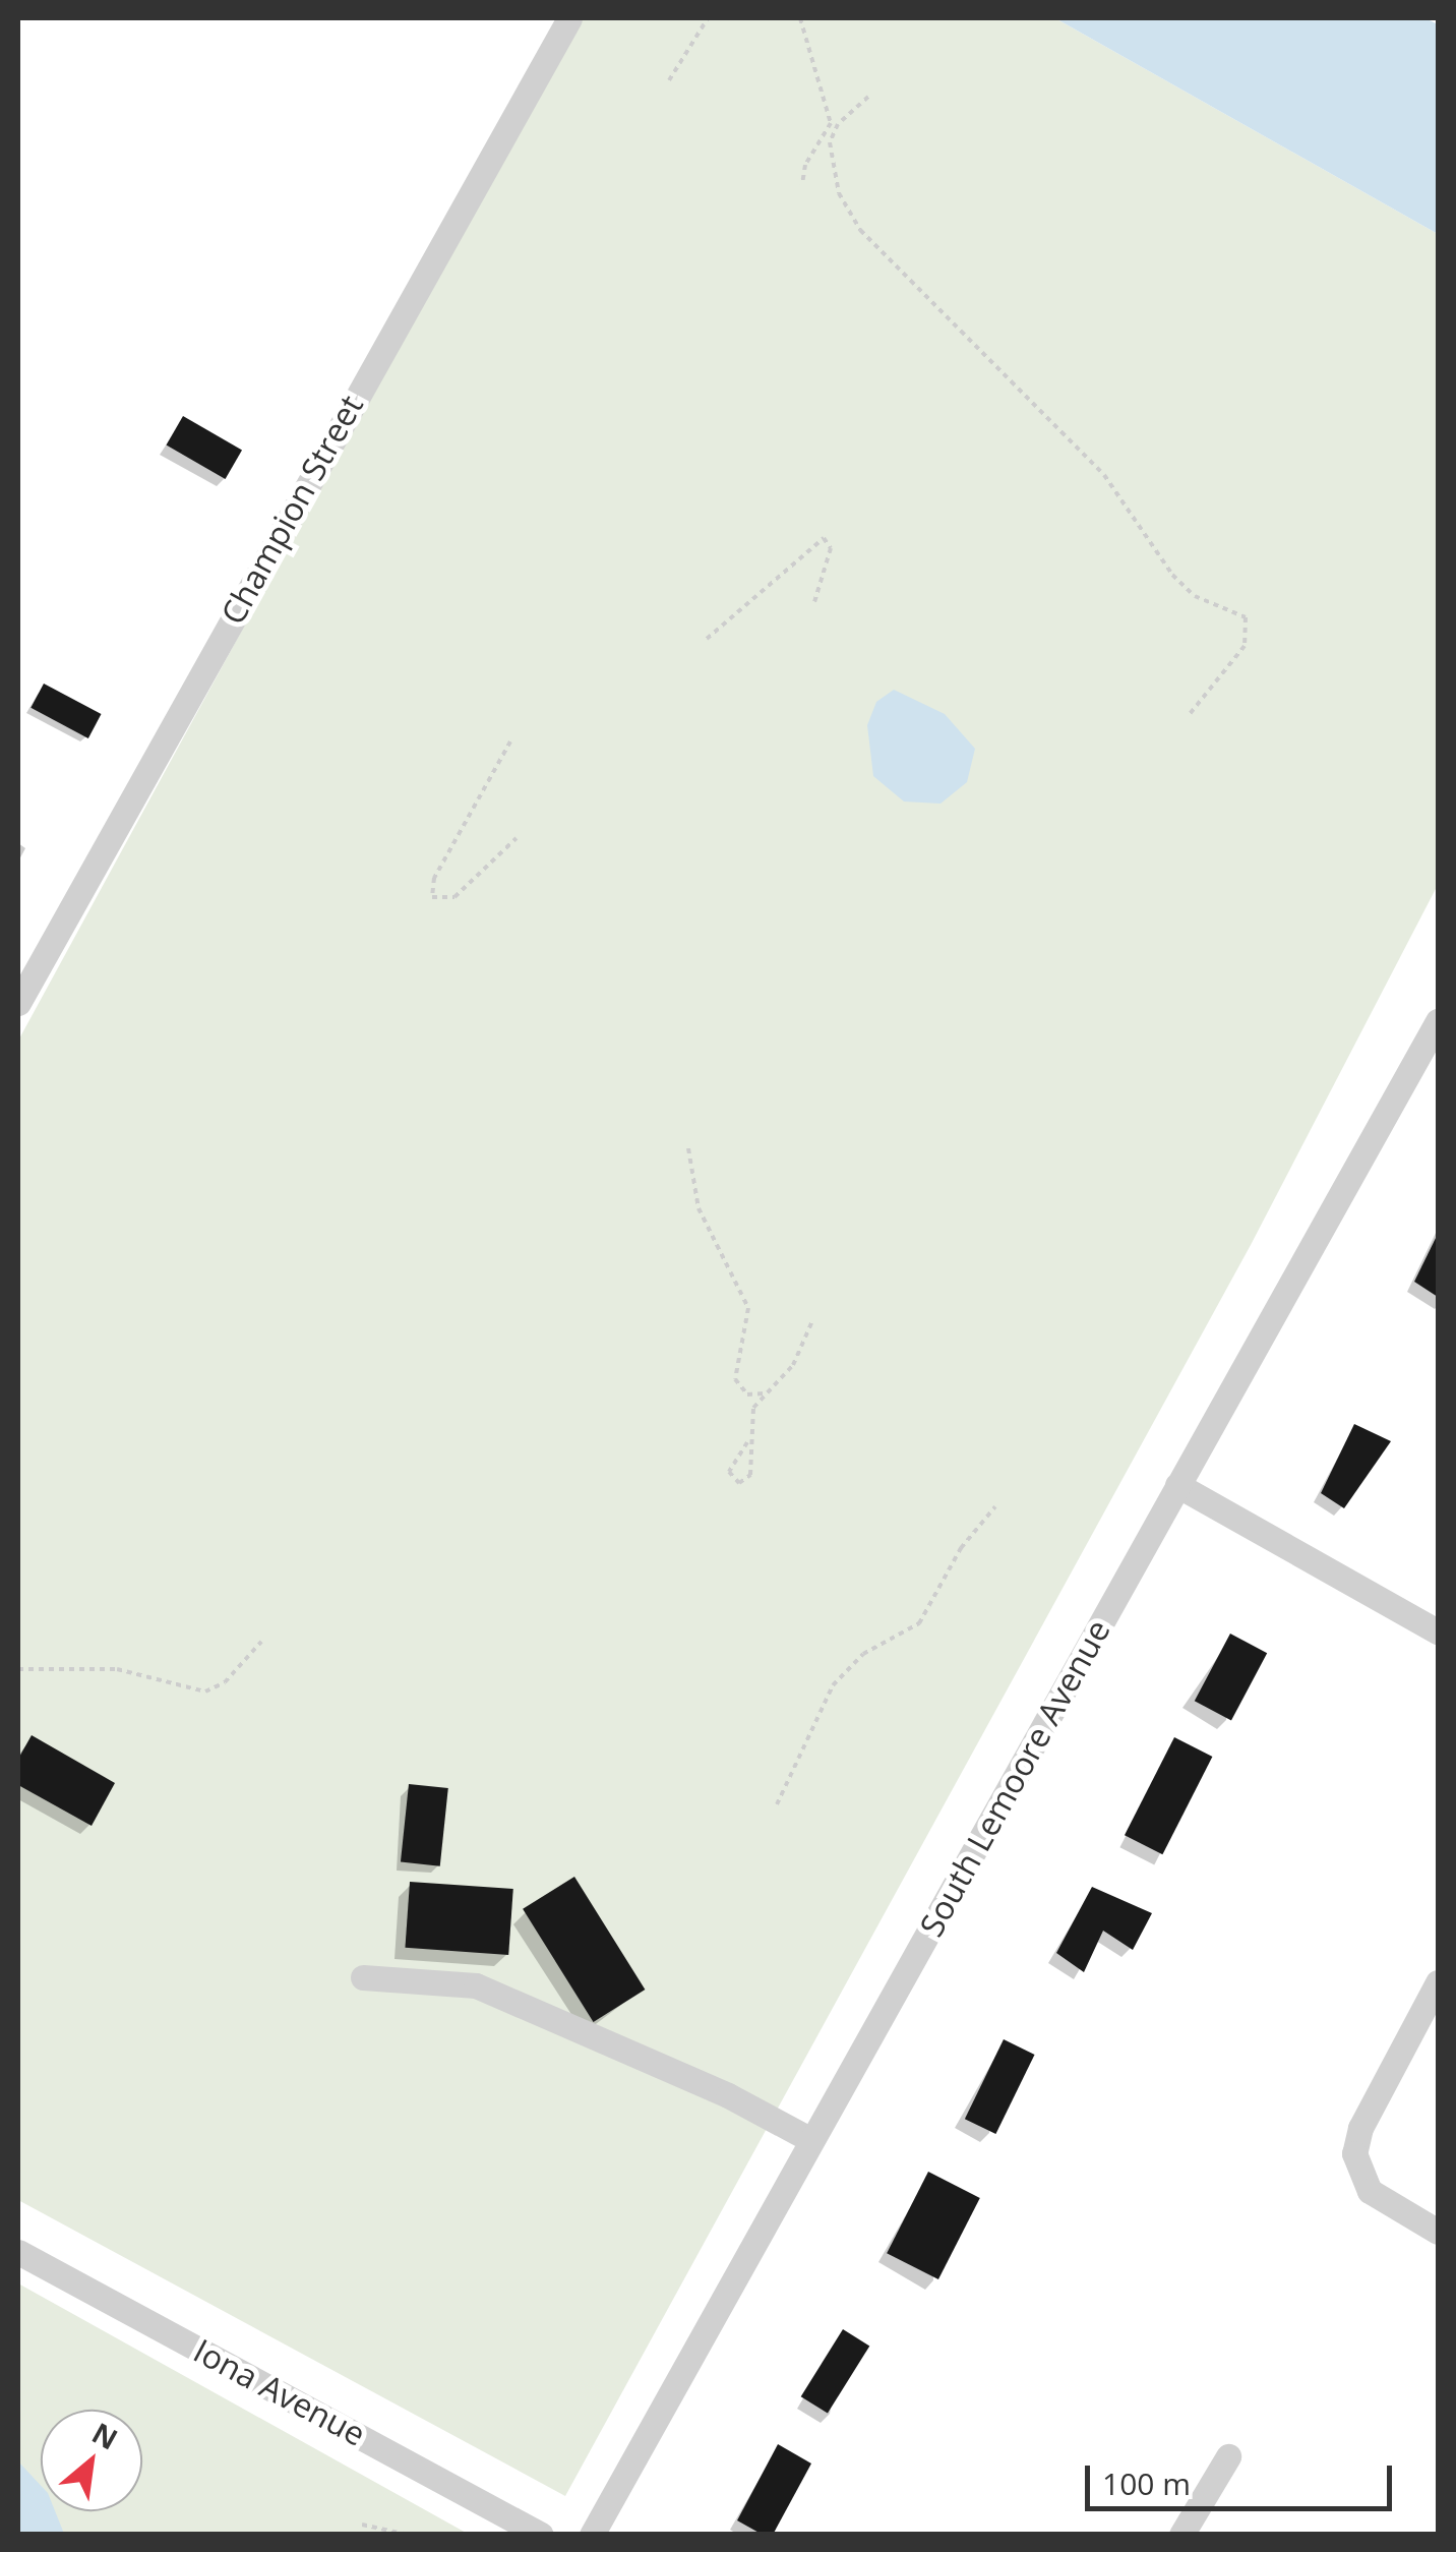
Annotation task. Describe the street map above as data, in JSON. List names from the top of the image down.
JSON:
{
  "streets": {
    "street": ["Champion Street", "South Lemoore Avenue", "Iona Avenue"]
  },
  "scale_bar": "100 m",
  "north": "top right"
}
